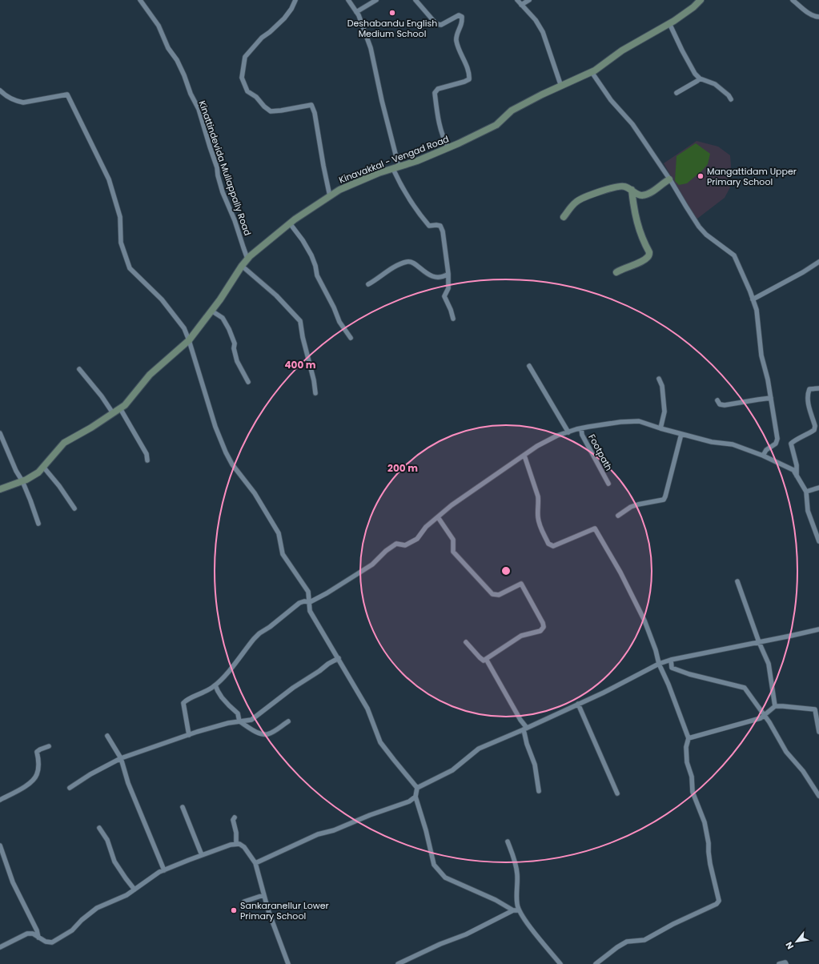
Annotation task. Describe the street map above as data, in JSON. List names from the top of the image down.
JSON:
{
  "streets": {
    "main road": ["Kinavakkal - Vengad Road"],
    "street": ["Kinattindevida Mullappally Road", "Footpath"]
  },
  "crossings": [
    ["Kinavakkal - Vengad Road", "Kinattindevida Mullappally Road"]
  ],
  "places": ["Deshabandu English Medium School", "Mangattidam Upper Primary School", "Sankaranellur Lower Primary School"],
  "north": "bottom left",
  "rings": ["400 m", "200 m"]
}
